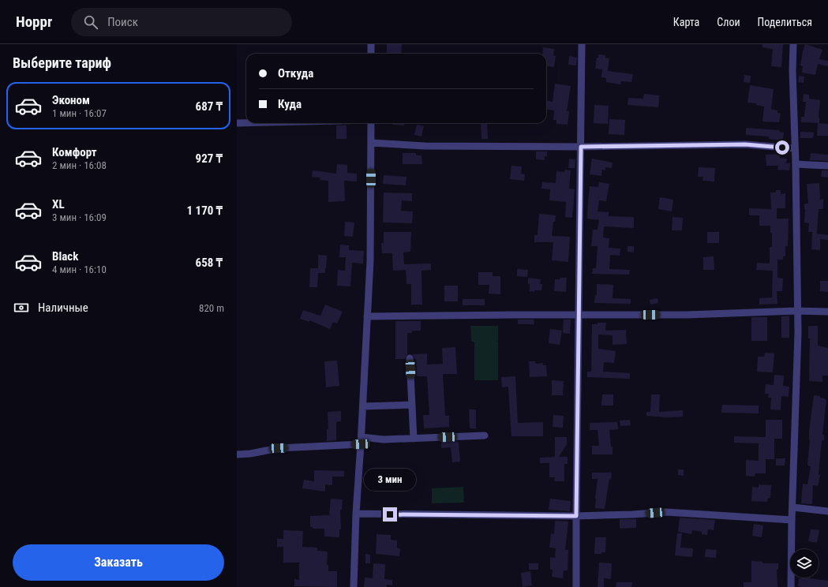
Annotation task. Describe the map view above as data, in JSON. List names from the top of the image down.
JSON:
{
  "page": {
    "header": "Hoppr",
    "search": "Поиск",
    "nav": ["Карта", "Слои", "Поделиться"],
    "heading": "Выберите тариф",
    "banner": ["Откуда", "Куда"],
    "list": [
      {
        "name": "Эконом",
        "note": "1 мин · 16:07",
        "value": "687 ₸"
      },
      {
        "name": "Комфорт",
        "note": "2 мин · 16:08",
        "value": "927 ₸"
      },
      {
        "name": "XL",
        "note": "3 мин · 16:09",
        "value": "1 170 ₸"
      },
      {
        "name": "Black",
        "note": "4 мин · 16:10",
        "value": "658 ₸"
      }
    ],
    "pay": ["Наличные", "820 m"],
    "bubble": "3 мин",
    "buttons": "Заказать"
  }
}
